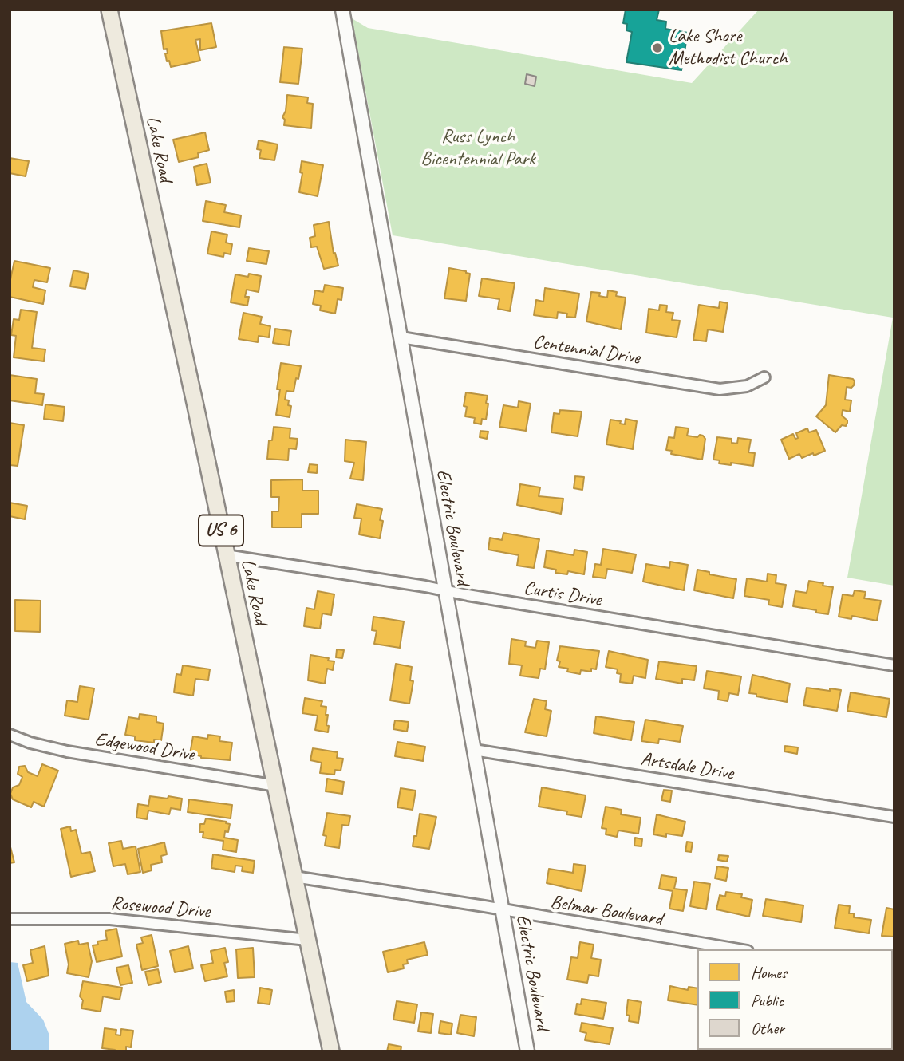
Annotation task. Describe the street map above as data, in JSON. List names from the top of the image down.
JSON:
{
  "streets": {
    "main road": ["Lake Road", "US 6"],
    "street": [
      "Centennial Drive",
      "Electric Boulevard",
      "Curtis Drive",
      "Edgewood Drive",
      "Artsdale Drive",
      "Rosewood Drive",
      "Belmar Boulevard"
    ]
  },
  "crossings": [
    ["Lake Road", "Curtis Drive"],
    ["Lake Road", "Edgewood Drive"],
    ["Lake Road", "Rosewood Drive"],
    ["Lake Road", "Belmar Boulevard"],
    ["Centennial Drive", "Electric Boulevard"],
    ["Electric Boulevard", "Curtis Drive"],
    ["Electric Boulevard", "Artsdale Drive"],
    ["Electric Boulevard", "Belmar Boulevard"]
  ],
  "parks": ["Russ Lynch Bicentennial Park"],
  "places": ["Lake Shore Methodist Church"],
  "legend": ["Homes", "Public", "Other"]
}
